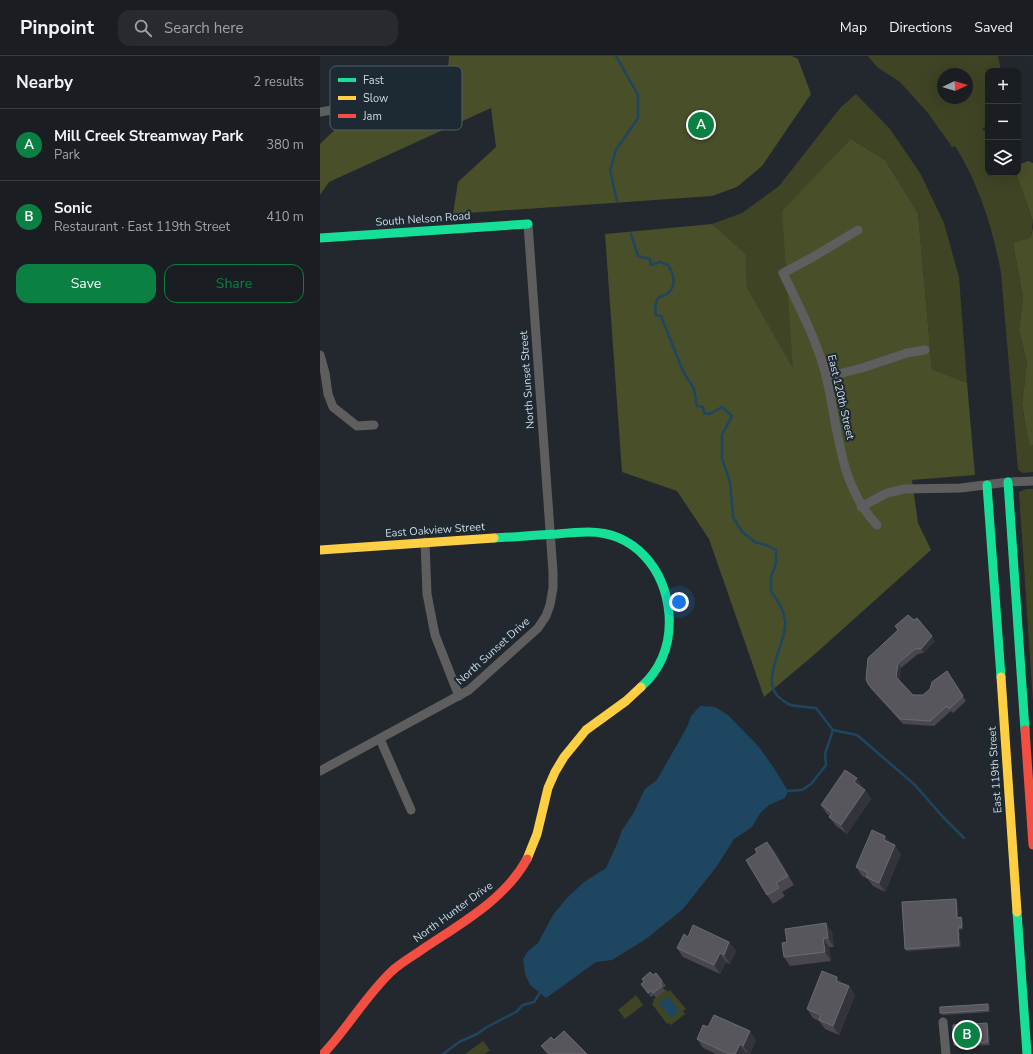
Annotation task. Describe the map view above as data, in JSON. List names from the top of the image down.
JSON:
{
  "streets": {
    "street": [
      "South Nelson Road",
      "North Sunset Street",
      "East 120th Street",
      "East Oakview Street",
      "North Sunset Drive",
      "East 119th Street",
      "North Hunter Drive"
    ]
  },
  "crossings": [
    ["South Nelson Road", "North Sunset Street"],
    ["North Sunset Street", "East Oakview Street"],
    ["North Sunset Street", "North Sunset Drive"],
    ["North Sunset Street", "North Hunter Drive"],
    ["East Oakview Street", "North Sunset Drive"],
    ["East Oakview Street", "North Hunter Drive"],
    ["North Sunset Drive", "North Hunter Drive"]
  ],
  "legend": ["Fast", "Slow", "Jam"],
  "north": "right",
  "page": {
    "header": "Pinpoint",
    "search": "Search here",
    "nav": ["Map", "Directions", "Saved"],
    "heading": ["Nearby", "2 results"],
    "map_buttons": ["+", "−"],
    "list": [
      {
        "mark": "A",
        "name": "Mill Creek Streamway Park",
        "note": "Park",
        "value": "380 m"
      },
      {
        "mark": "B",
        "name": "Sonic",
        "note": "Restaurant · East 119th Street",
        "value": "410 m"
      }
    ],
    "pins": ["A", "B"],
    "buttons": ["Save", "Share"]
  }
}
